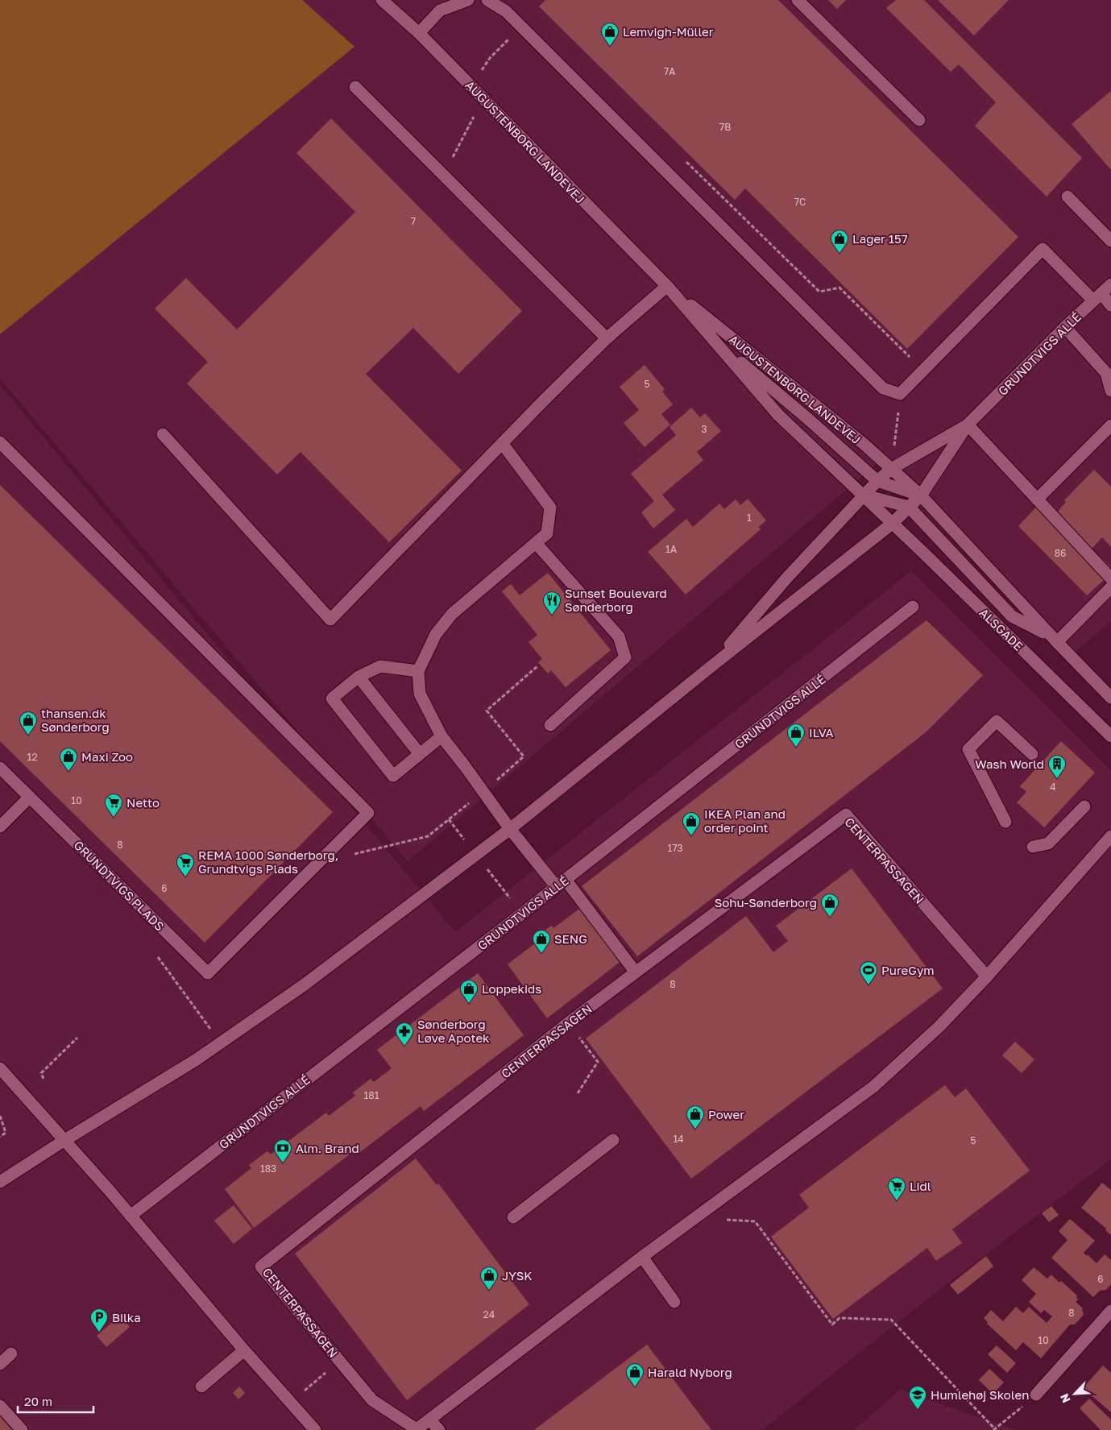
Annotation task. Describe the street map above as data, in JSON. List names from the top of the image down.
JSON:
{
  "streets": {
    "street": [
      "AUGUSTENBORG LANDEVEJ",
      "GRUNDTVIGS ALLÉ",
      "ALSGADE",
      "CENTERPASSAGEN",
      "GRUNDTVIGS PLADS"
    ]
  },
  "crossings": [
    ["AUGUSTENBORG LANDEVEJ", "GRUNDTVIGS ALLÉ"],
    ["AUGUSTENBORG LANDEVEJ", "ALSGADE"],
    ["GRUNDTVIGS ALLÉ", "ALSGADE"]
  ],
  "places": {
    "shop": [
      "Lemvigh-Müller",
      "Lager 157",
      "thansen.dk Sønderborg",
      "ILVA",
      "Maxi Zoo",
      "IKEA Plan and order point",
      "Sohu-Sønderborg",
      "SENG",
      "Loppekids",
      "Power",
      "JYSK",
      "Harald Nyborg"
    ],
    "restaurant": ["Sunset Boulevard Sønderborg"],
    "building": ["Wash World"],
    "supermarket": ["Netto", "REMA 1000 Sønderborg, Grundtvigs Plads", "Lidl"],
    "sports": ["PureGym"],
    "pharmacy": ["Sønderborg Løve Apotek"],
    "bank": ["Alm. Brand"],
    "parking": ["Bilka"],
    "school or university": ["Humlehøj Skolen"]
  },
  "house_numbers": [
    "7A",
    "7B",
    "7C",
    "7",
    "5",
    "3",
    "1",
    "1A",
    "86",
    "12",
    "4",
    "10",
    "8",
    "173",
    "6",
    "8",
    "181",
    "14",
    "5",
    "183",
    "6",
    "8",
    "24",
    "10"
  ],
  "scale_bar": "20 m",
  "north": "bottom left"
}
